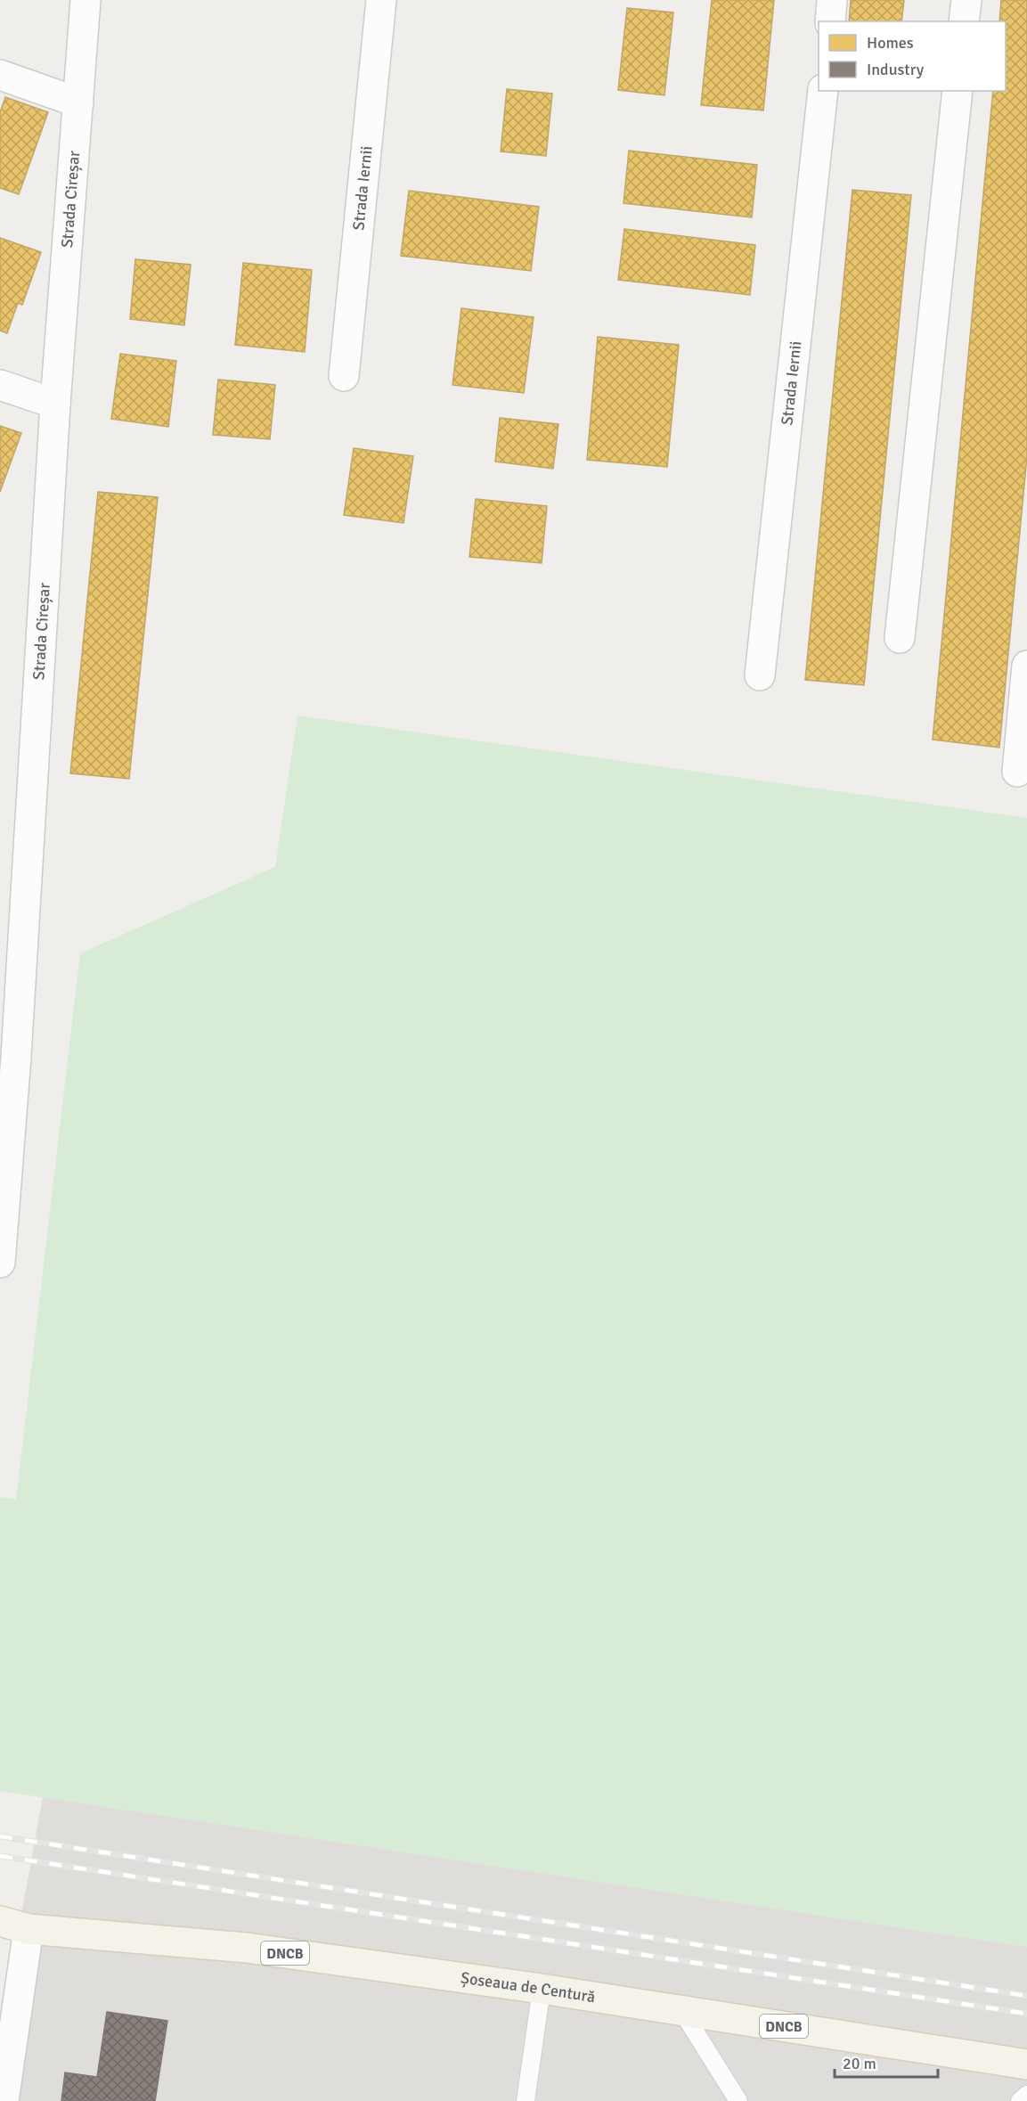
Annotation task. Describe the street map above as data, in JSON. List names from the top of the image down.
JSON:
{
  "streets": {
    "main road": ["DNCB", "Șoseaua de Centură"],
    "street": ["Strada Iernii", "Strada Cireșar"]
  },
  "legend": ["Homes", "Industry"],
  "scale_bar": "20 m"
}
